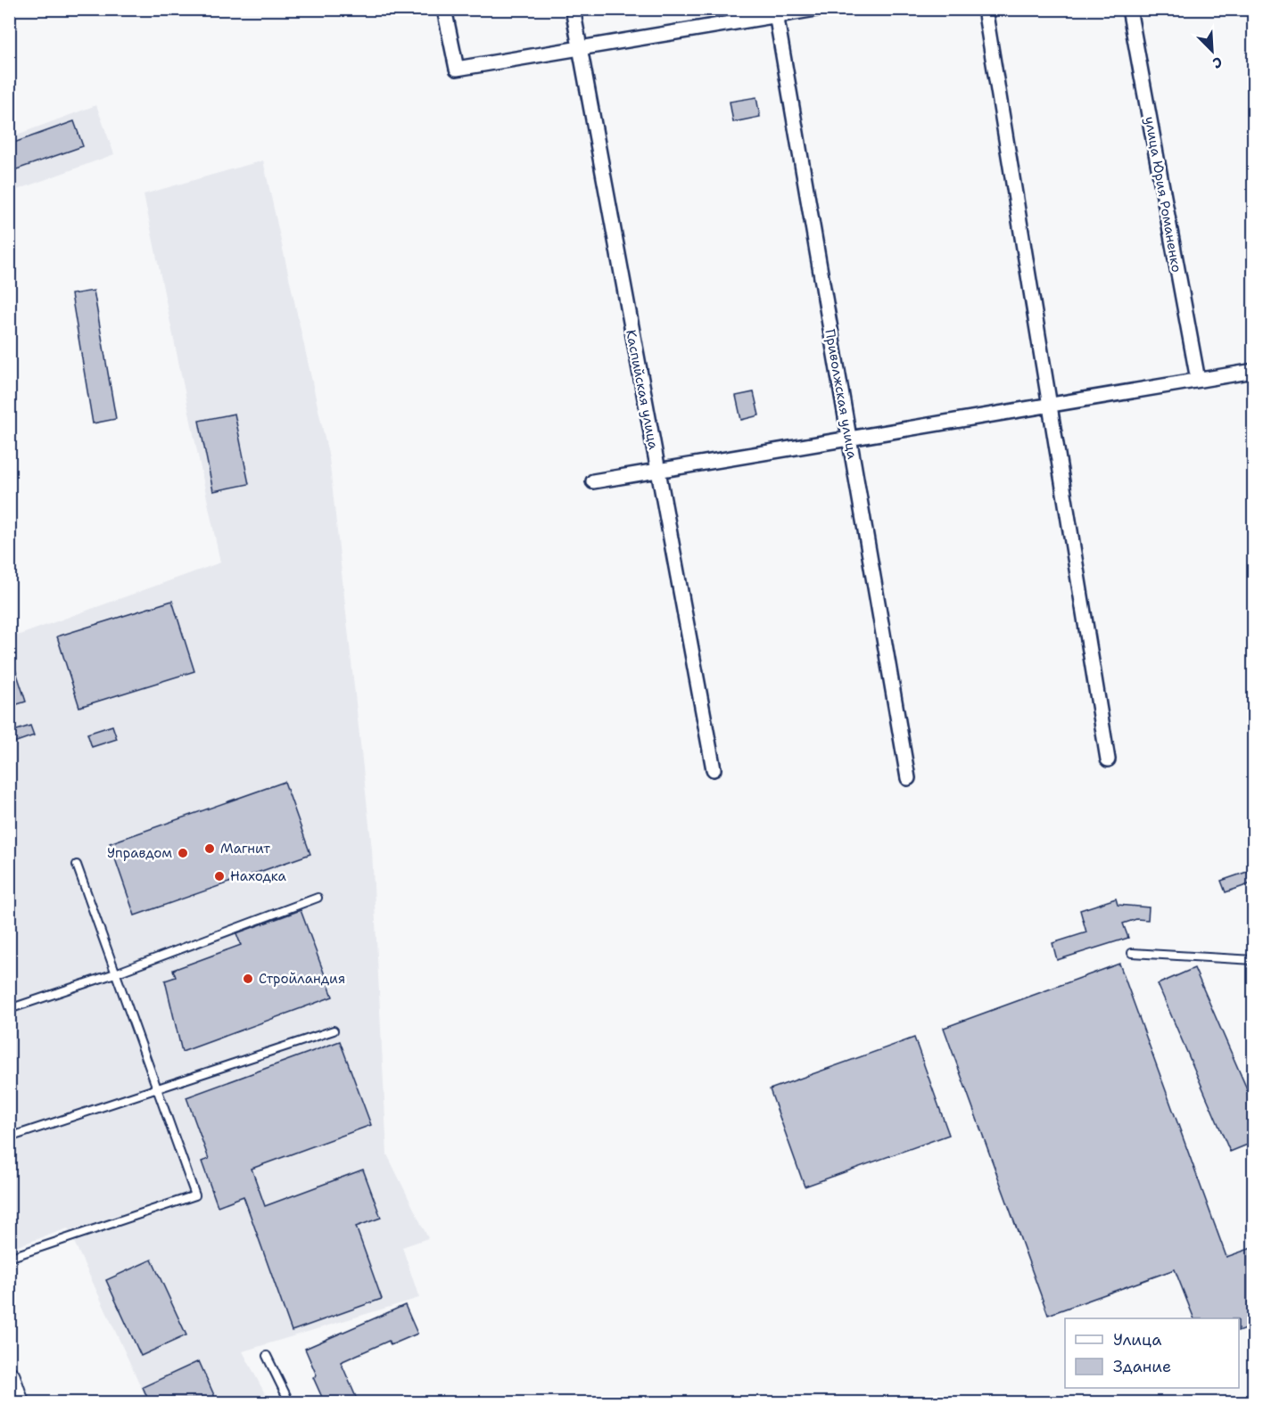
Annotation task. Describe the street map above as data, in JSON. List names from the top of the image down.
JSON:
{
  "streets": {
    "street": ["улица Юрия Романенко", "Каспийская улица", "Приволжская улица"]
  },
  "places": [
    "Магнит",
    "Управдом",
    "Находка",
    "Стройландия"
  ],
  "legend": ["Улица", "Здание"],
  "north": "bottom right"
}
